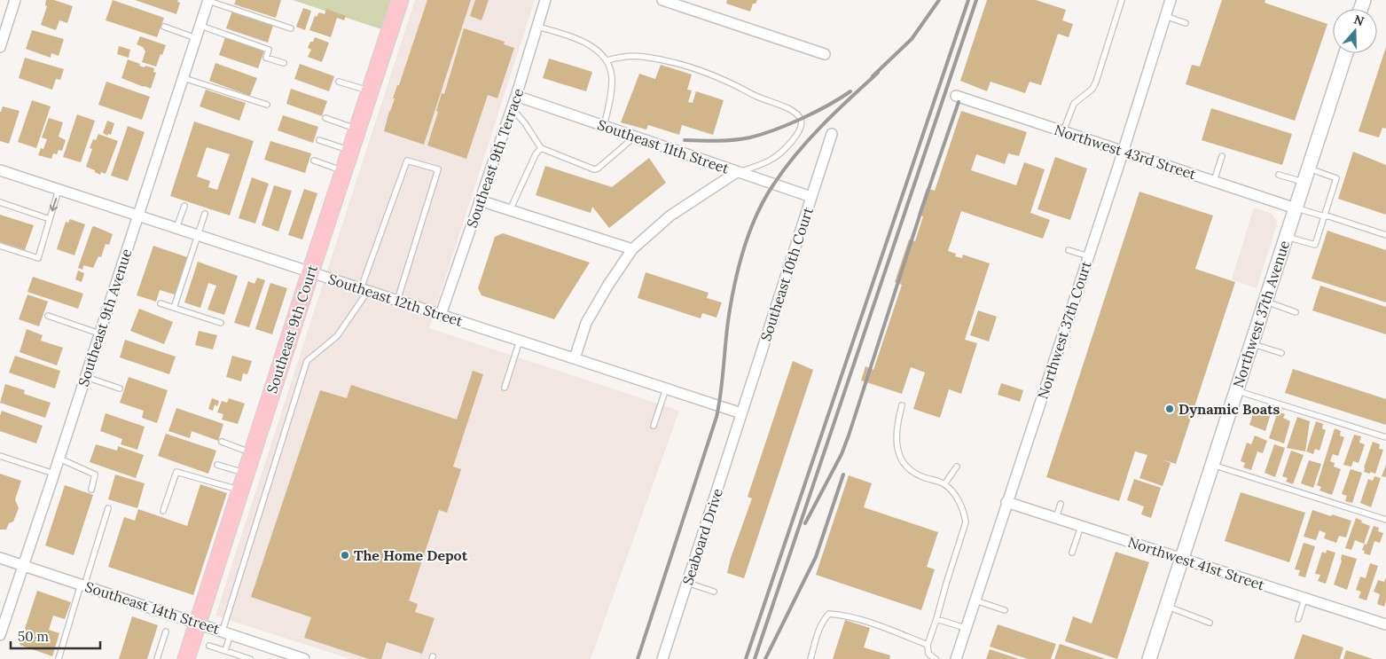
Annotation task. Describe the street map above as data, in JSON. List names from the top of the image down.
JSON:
{
  "streets": {
    "main road": ["Southeast 9th Court"],
    "street": [
      "Southeast 11th Street",
      "Northwest 43rd Street",
      "Southeast 9th Terrace",
      "Southeast 10th Court",
      "Southeast 12th Street",
      "Northwest 37th Avenue",
      "Southeast 9th Avenue",
      "Northwest 37th Court",
      "Seaboard Drive",
      "Northwest 41st Street",
      "Southeast 14th Street"
    ]
  },
  "crossings": [
    ["Southeast 11th Street", "Southeast 9th Terrace"],
    ["Southeast 11th Street", "Southeast 10th Court"],
    ["Northwest 43rd Street", "Northwest 37th Avenue"],
    ["Northwest 43rd Street", "Northwest 37th Court"],
    ["Southeast 9th Terrace", "Southeast 12th Street"],
    ["Southeast 10th Court", "Southeast 12th Street"],
    ["Southeast 10th Court", "Seaboard Drive"],
    ["Southeast 12th Street", "Southeast 9th Avenue"],
    ["Southeast 12th Street", "Southeast 9th Court"],
    ["Southeast 12th Street", "Seaboard Drive"],
    ["Northwest 37th Avenue", "Northwest 41st Street"],
    ["Southeast 9th Avenue", "Southeast 14th Street"],
    ["Southeast 9th Court", "Southeast 14th Street"],
    ["Northwest 37th Court", "Northwest 41st Street"]
  ],
  "places": ["Dynamic Boats", "The Home Depot"],
  "scale_bar": "50 m",
  "north": "top"
}
